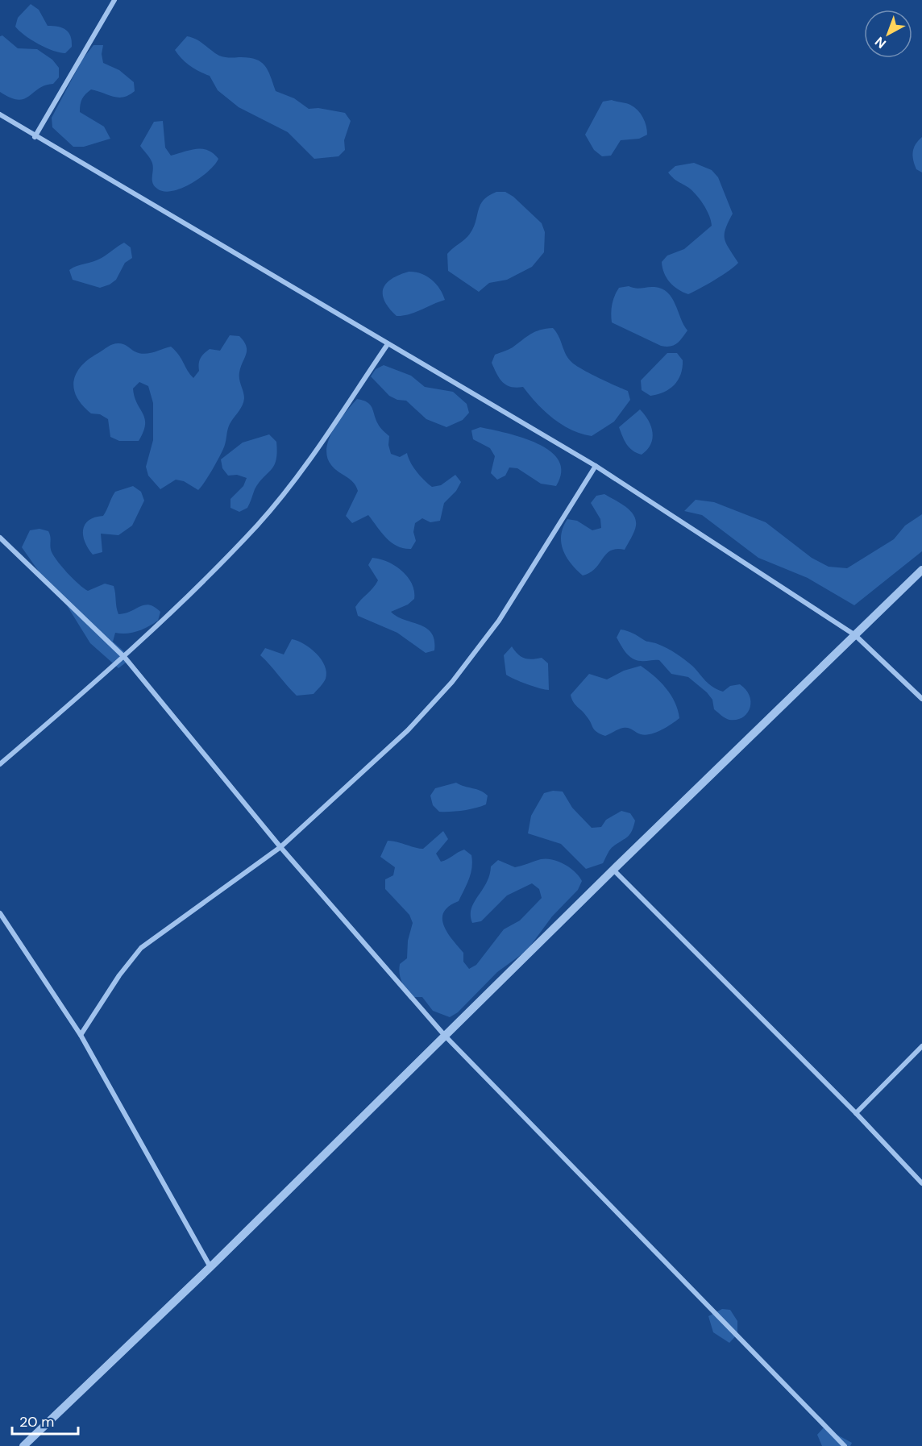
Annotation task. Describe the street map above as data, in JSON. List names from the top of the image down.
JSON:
{
  "scale_bar": "20 m",
  "north": "bottom left"
}
